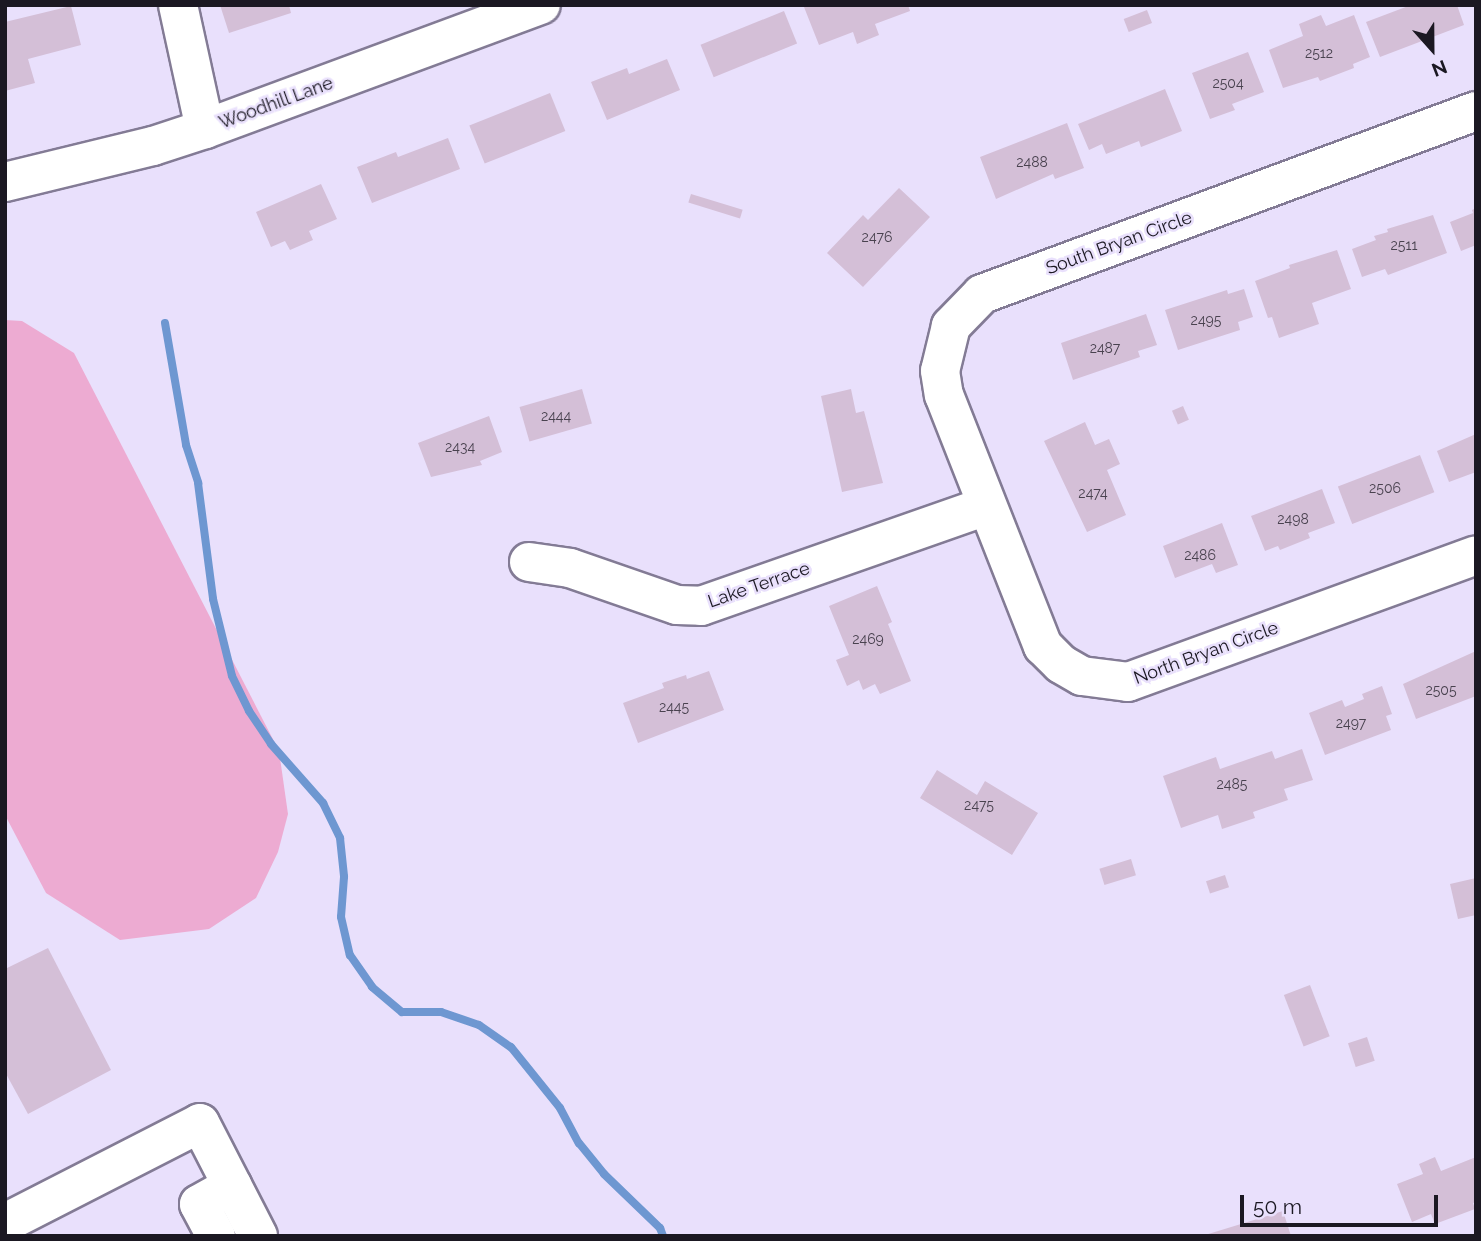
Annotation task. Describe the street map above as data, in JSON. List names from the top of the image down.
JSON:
{
  "streets": {
    "street": [
      "Woodhill Lane",
      "South Bryan Circle",
      "Lake Terrace",
      "North Bryan Circle"
    ]
  },
  "crossings": [
    ["South Bryan Circle", "Lake Terrace"],
    ["South Bryan Circle", "North Bryan Circle"],
    ["Lake Terrace", "North Bryan Circle"]
  ],
  "house_numbers": [
    "2512",
    "2504",
    "2488",
    "2476",
    "2511",
    "2495",
    "2487",
    "2444",
    "2434",
    "2506",
    "2474",
    "2498",
    "2486",
    "2469",
    "2505",
    "2445",
    "2497",
    "2485",
    "2475"
  ],
  "scale_bar": "50 m",
  "north": "bottom"
}
